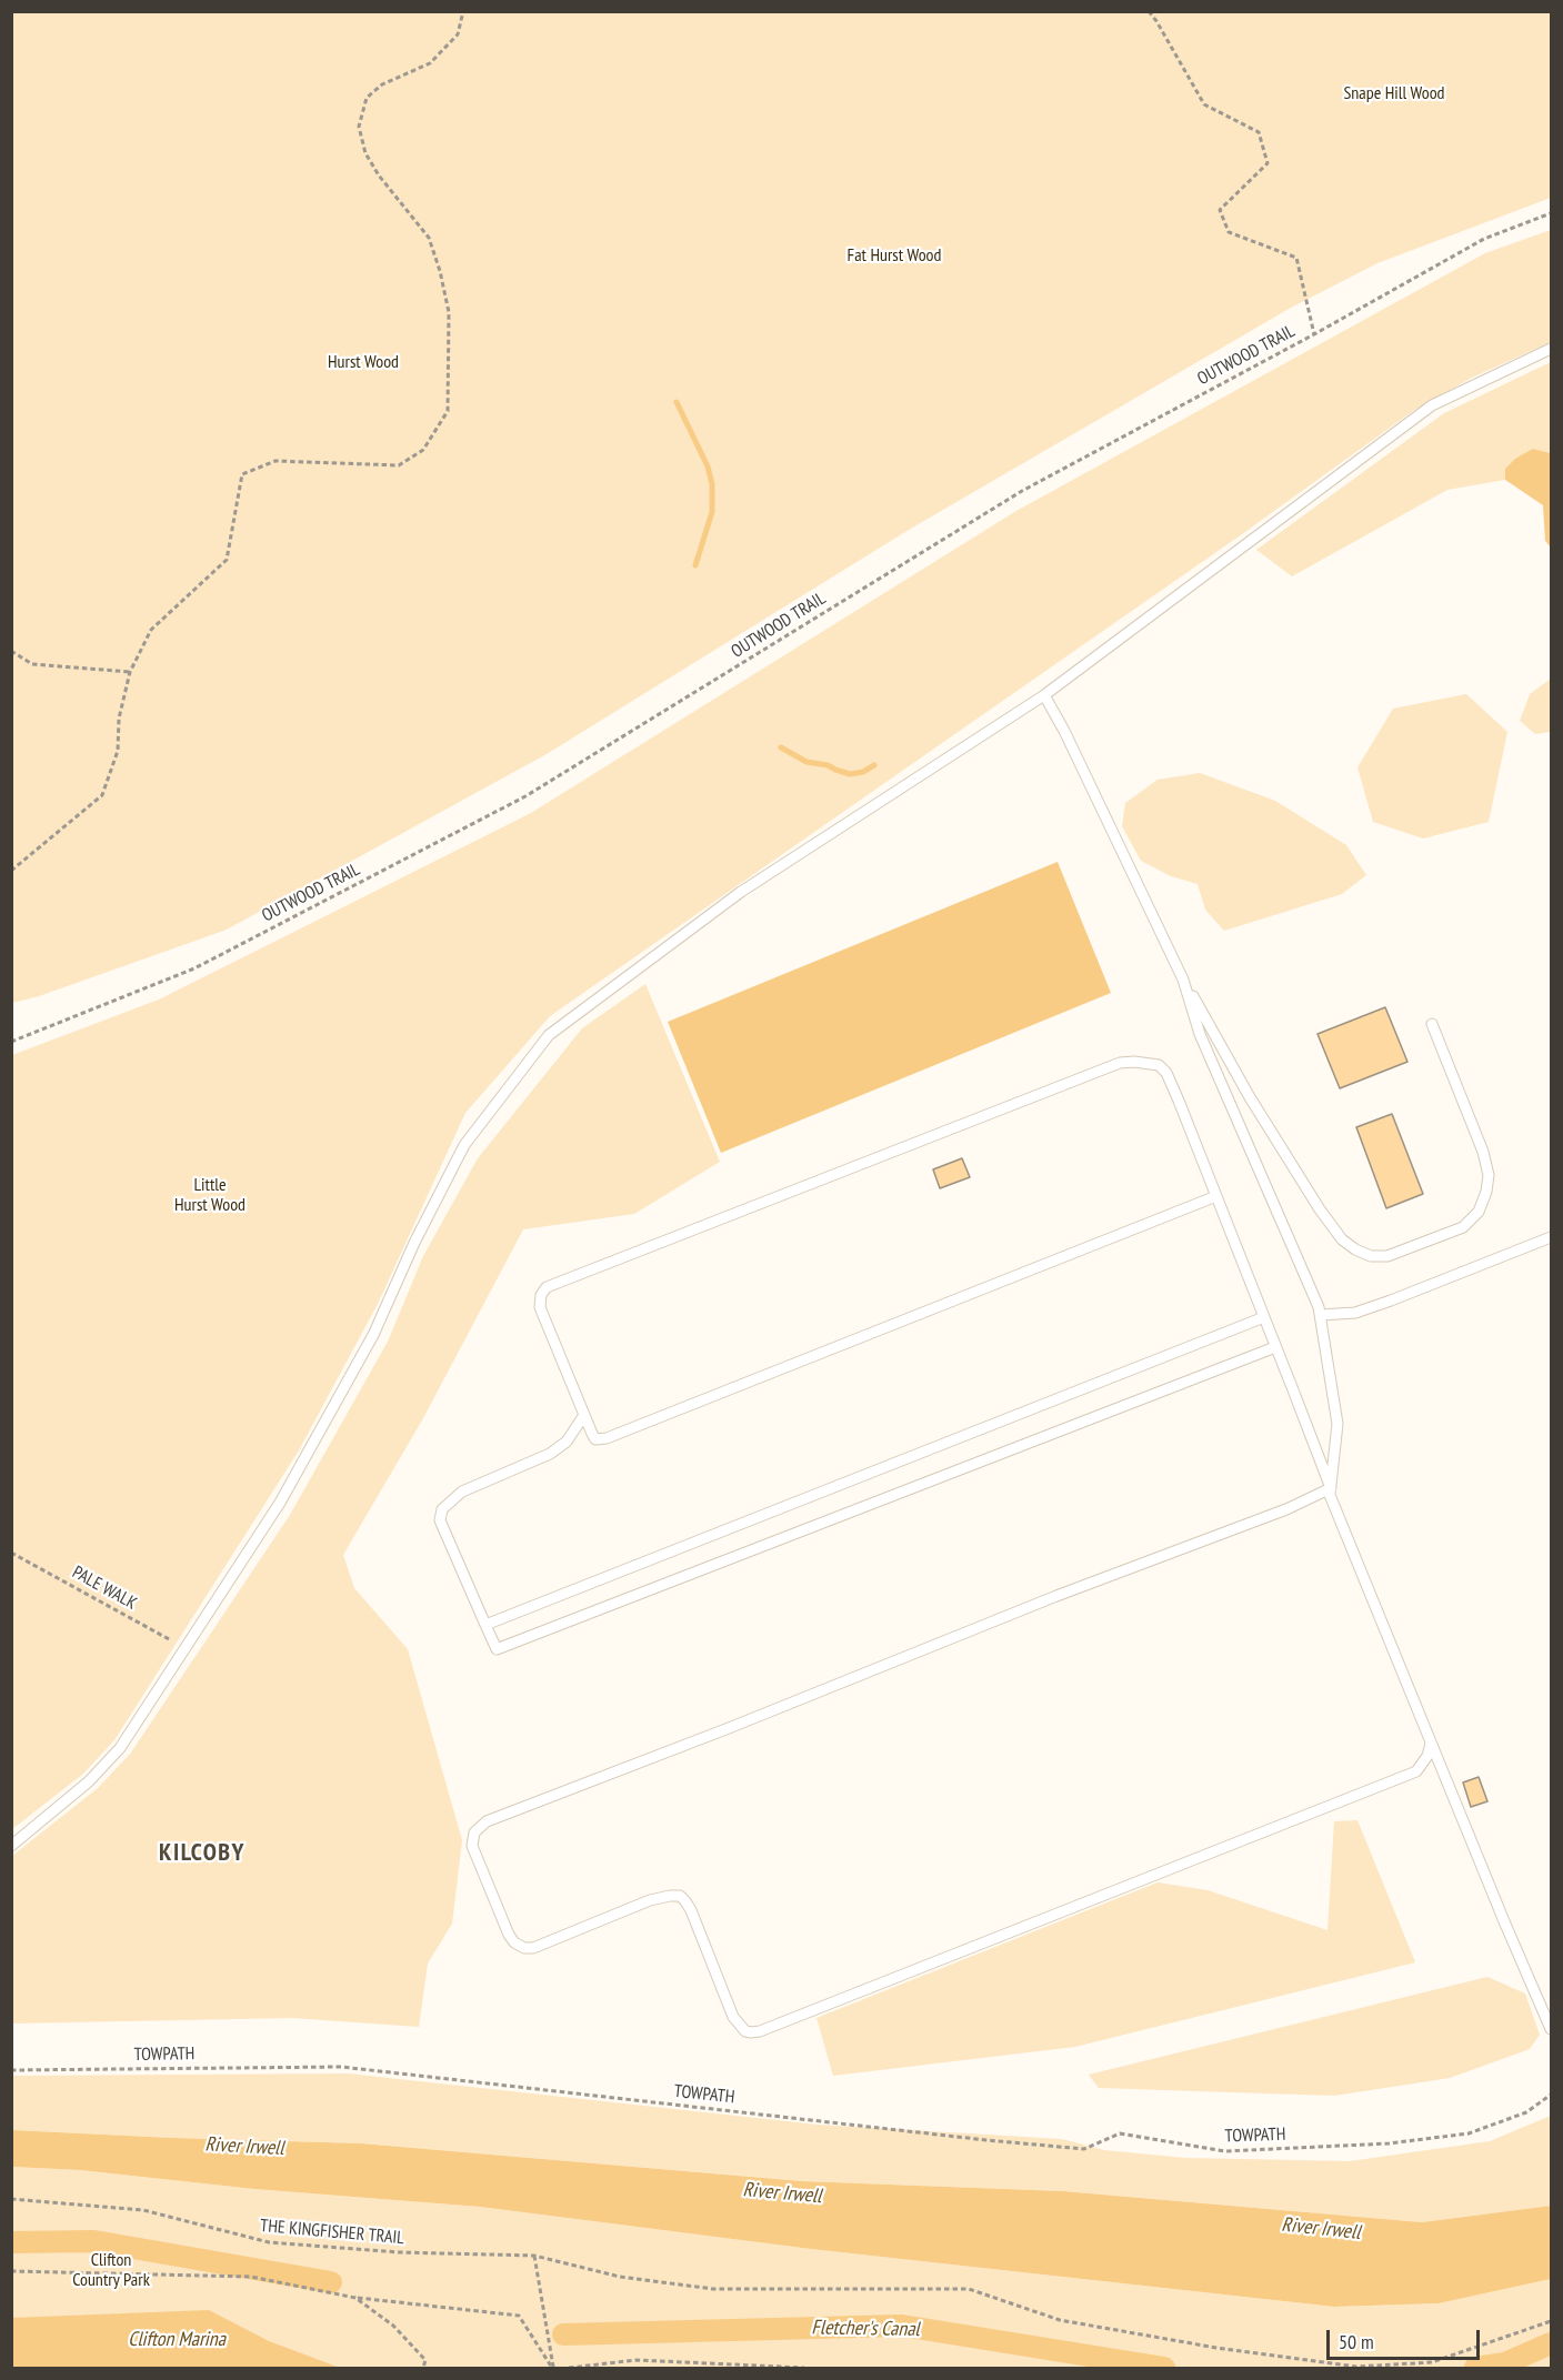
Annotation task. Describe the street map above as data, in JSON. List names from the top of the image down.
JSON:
{
  "streets": {
    "path": [
      "OUTWOOD TRAIL",
      "PALE WALK",
      "TOWPATH",
      "THE KINGFISHER TRAIL"
    ]
  },
  "districts": ["KILCOBY"],
  "water": ["River Irwell", "Fletcher's Canal", "Clifton Marina"],
  "parks": [
    "Snape Hill Wood",
    "Fat Hurst Wood",
    "Hurst Wood",
    "Little Hurst Wood",
    "Clifton Country Park"
  ],
  "scale_bar": "50 m"
}
